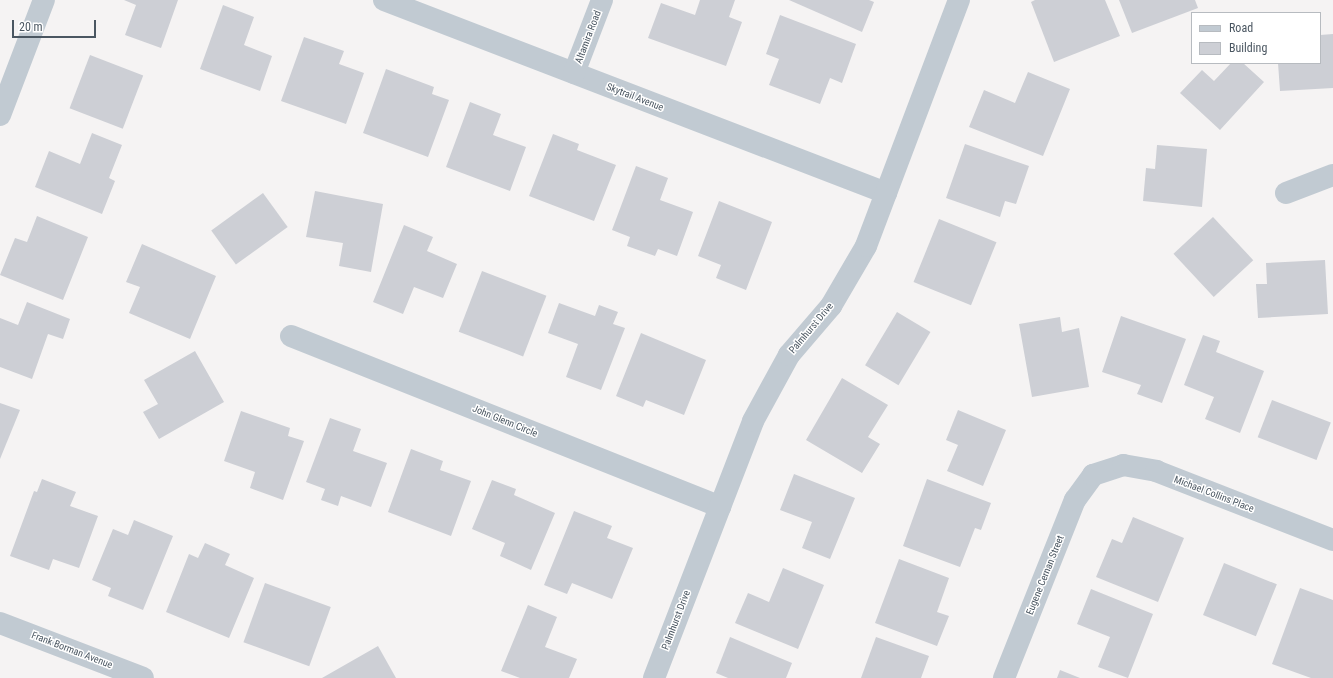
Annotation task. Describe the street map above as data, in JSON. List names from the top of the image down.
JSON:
{
  "streets": {
    "street": [
      "Altamira Road",
      "Skytrail Avenue",
      "Palmhurst Drive",
      "John Glenn Circle",
      "Michael Collins Place",
      "Eugene Cernan Street",
      "Frank Borman Avenue"
    ]
  },
  "crossings": [
    ["Altamira Road", "Skytrail Avenue"],
    ["Skytrail Avenue", "Palmhurst Drive"],
    ["Palmhurst Drive", "John Glenn Circle"],
    ["Michael Collins Place", "Eugene Cernan Street"]
  ],
  "legend": ["Road", "Building"],
  "scale_bar": "20 m"
}
